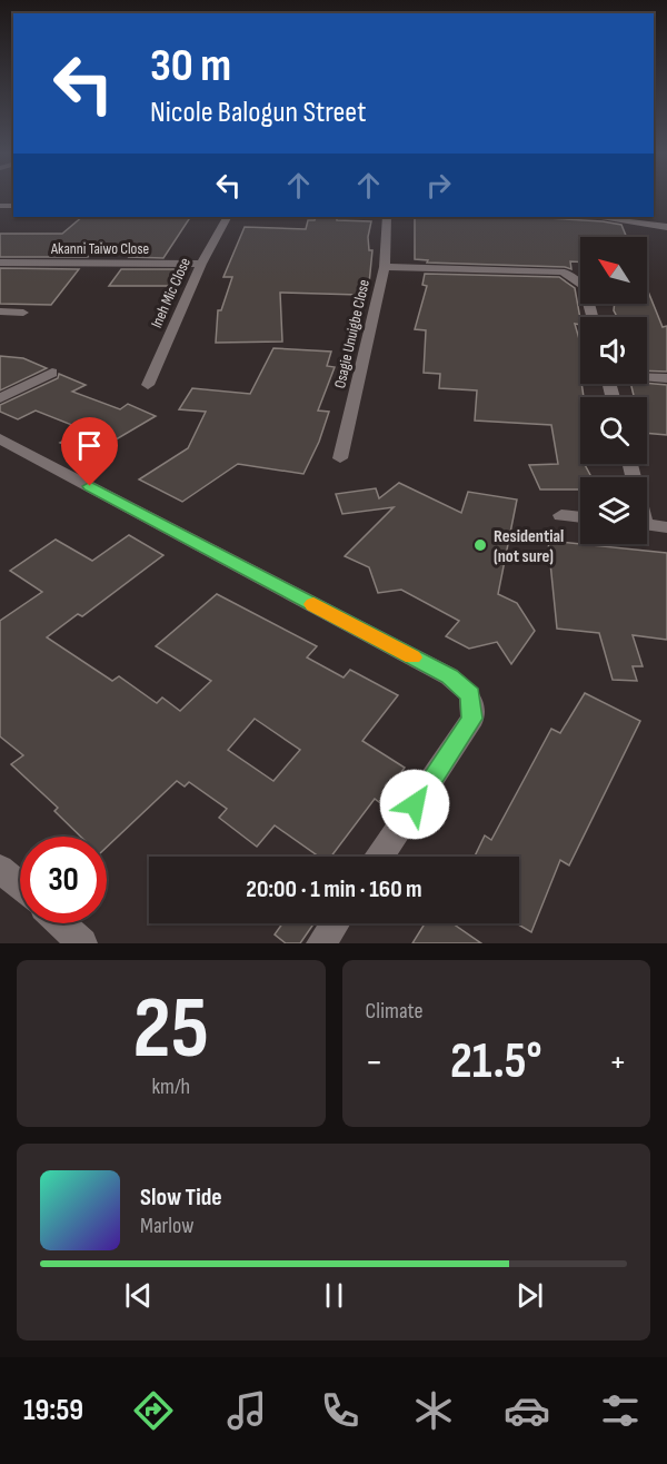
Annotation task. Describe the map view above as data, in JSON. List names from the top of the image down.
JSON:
{
  "streets": {
    "street": ["Akanni Taiwo Close", "Ineh Mic Close", "Osagie Unuigbe Close"]
  },
  "crossings": [
    ["Akanni Taiwo Close", "Ineh Mic Close"]
  ],
  "places": ["Residential (not sure)"],
  "north": "top left",
  "page": {
    "turn": ["30 m", "Nicole Balogun Street"],
    "limit": "30",
    "trip": "20:00 · 1 min · 160 m",
    "tile": [
      ["25", "km/h"],
      "Climate"
    ],
    "heat": ["−", "21.5°", "+"],
    "song": ["Slow Tide", "Marlow"],
    "tabs": "19:59"
  }
}
